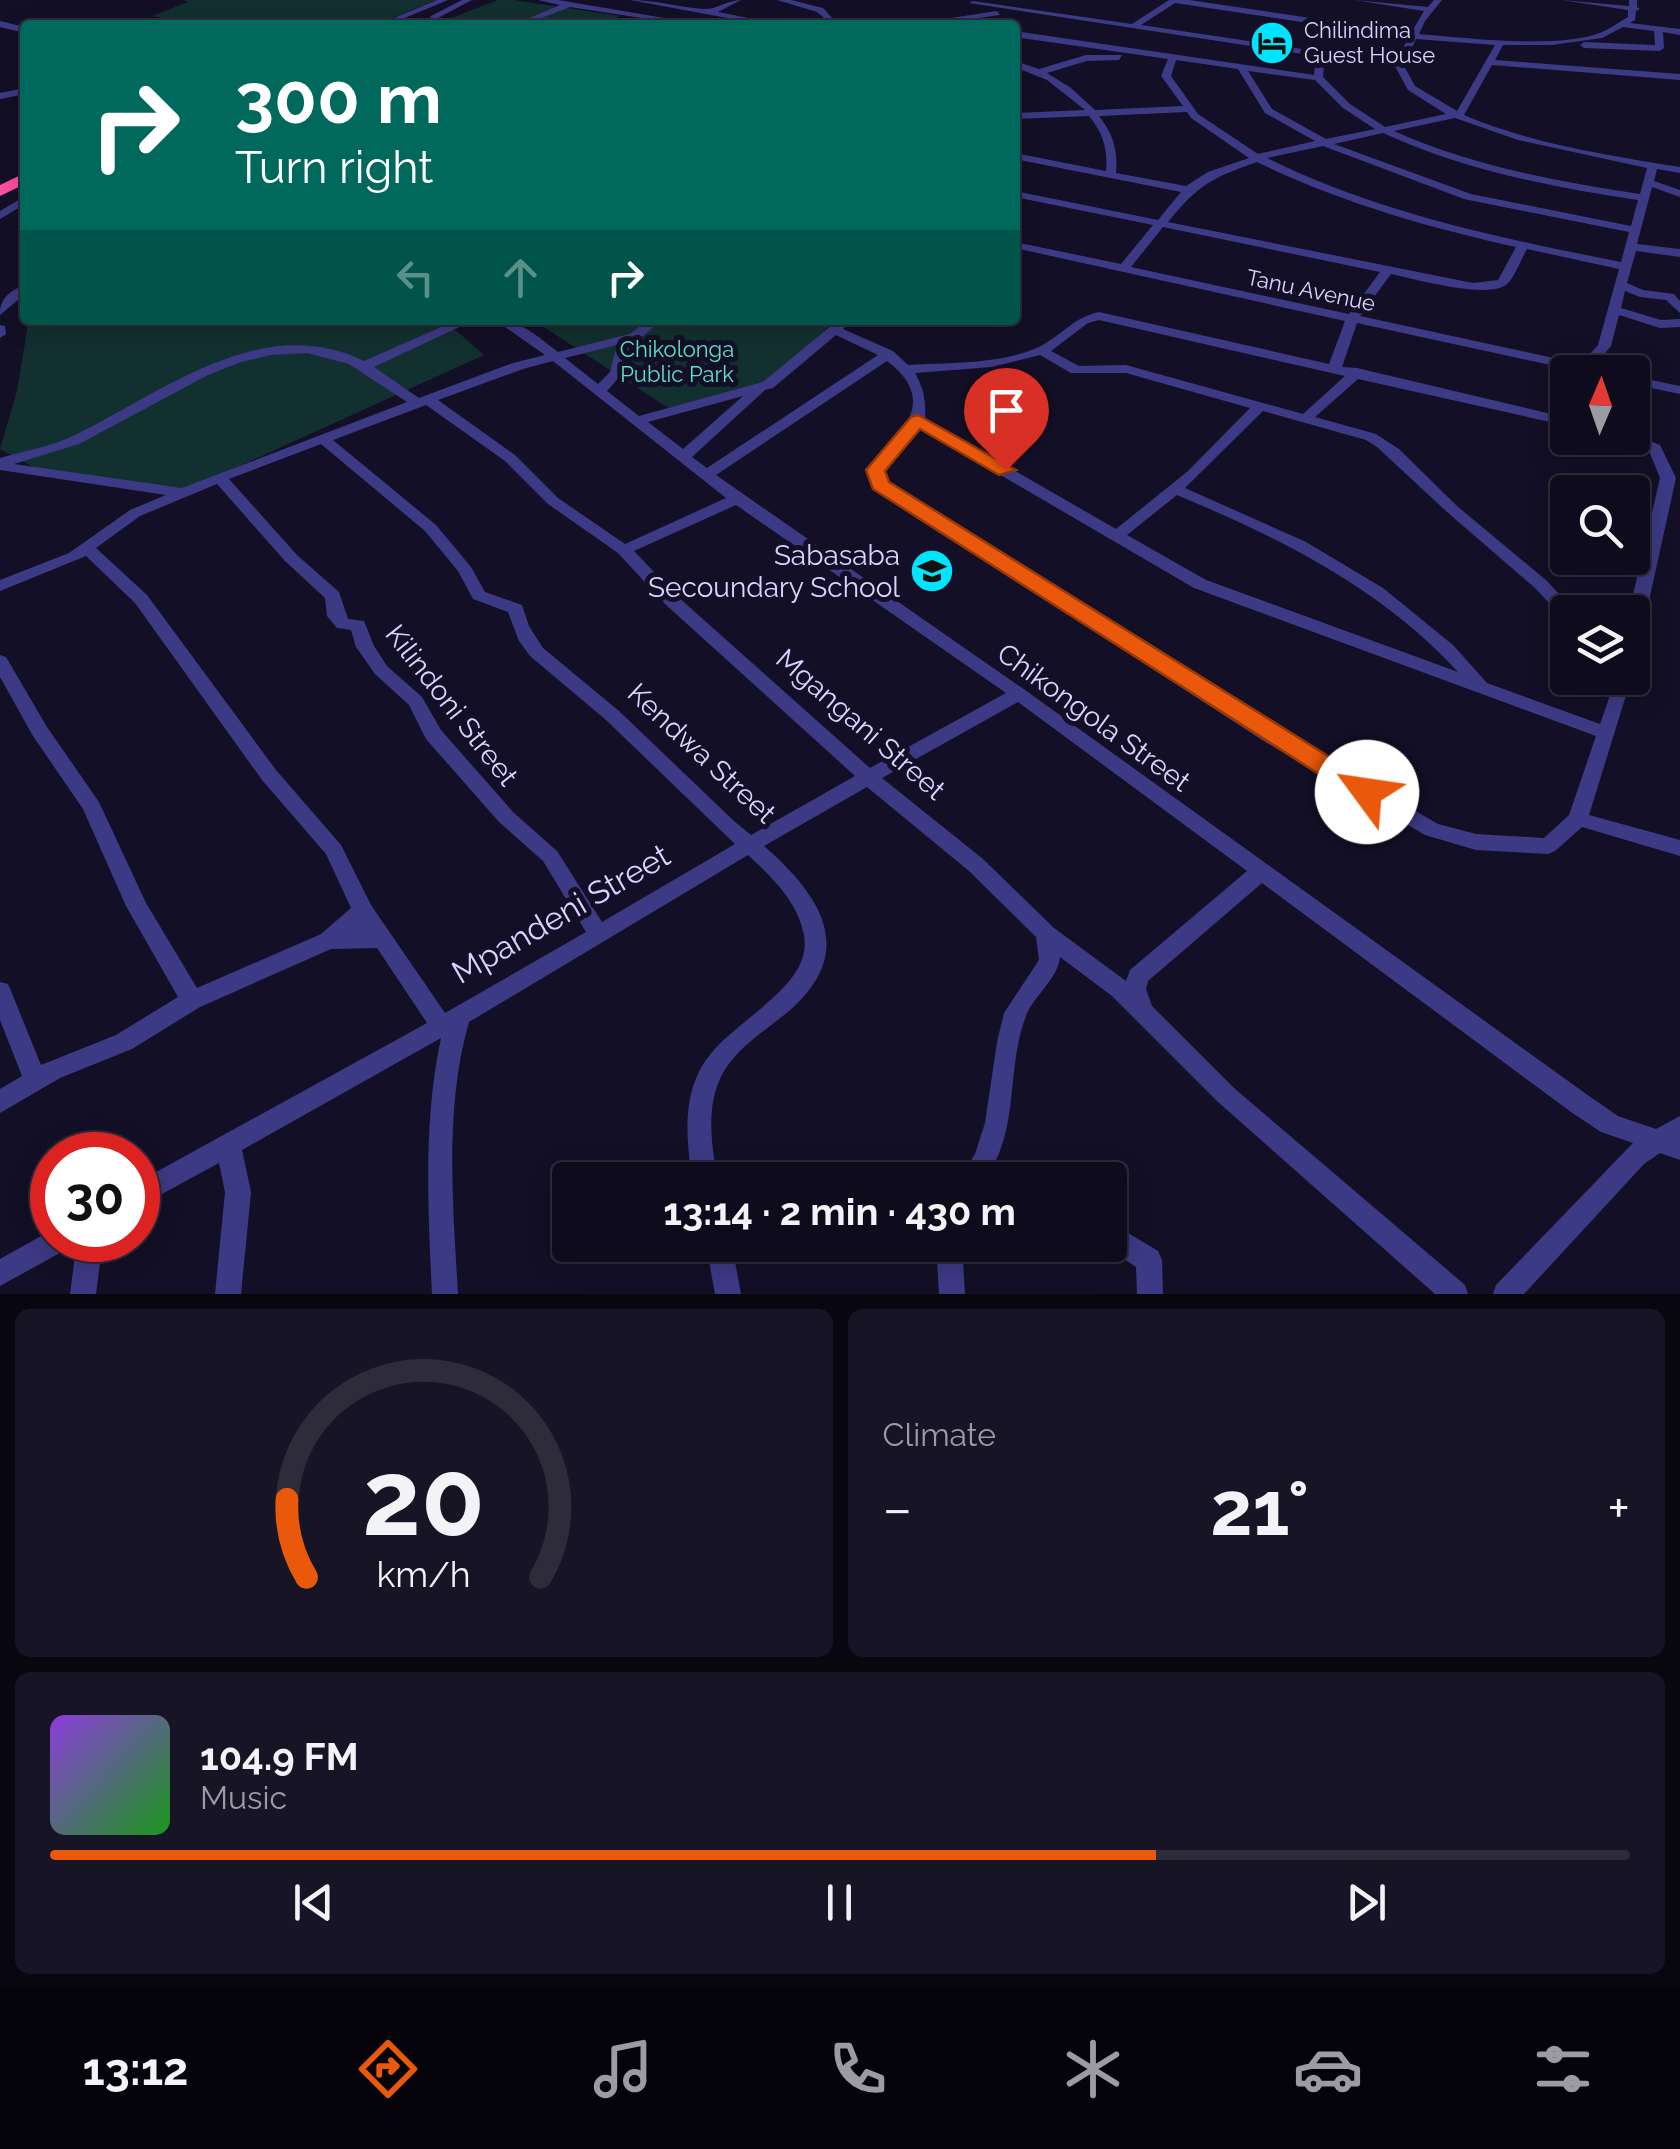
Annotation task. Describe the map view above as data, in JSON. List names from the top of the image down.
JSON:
{
  "streets": {
    "street": [
      "Tanu Avenue",
      "Kilindoni Street",
      "Chikongola Street",
      "Mgangani Street",
      "Kendwa Street",
      "Mpandeni Street"
    ]
  },
  "crossings": [
    ["Kilindoni Street", "Mpandeni Street"],
    ["Chikongola Street", "Mpandeni Street"],
    ["Mgangani Street", "Mpandeni Street"],
    ["Kendwa Street", "Mpandeni Street"]
  ],
  "parks": ["Chikolonga Public Park"],
  "places": {
    "hotel": ["Chilindima Guest House"],
    "school or university": ["Sabasaba Secoundary School"]
  },
  "north": "top",
  "page": {
    "turn": ["300 m", "Turn right"],
    "limit": "30",
    "trip": "13:14 · 2 min · 430 m",
    "tile": "Climate",
    "heat": ["−", "21°", "+"],
    "song": ["104.9 FM", "Music"],
    "tabs": "13:12",
    "gauge": ["20", "km/h"]
  }
}
